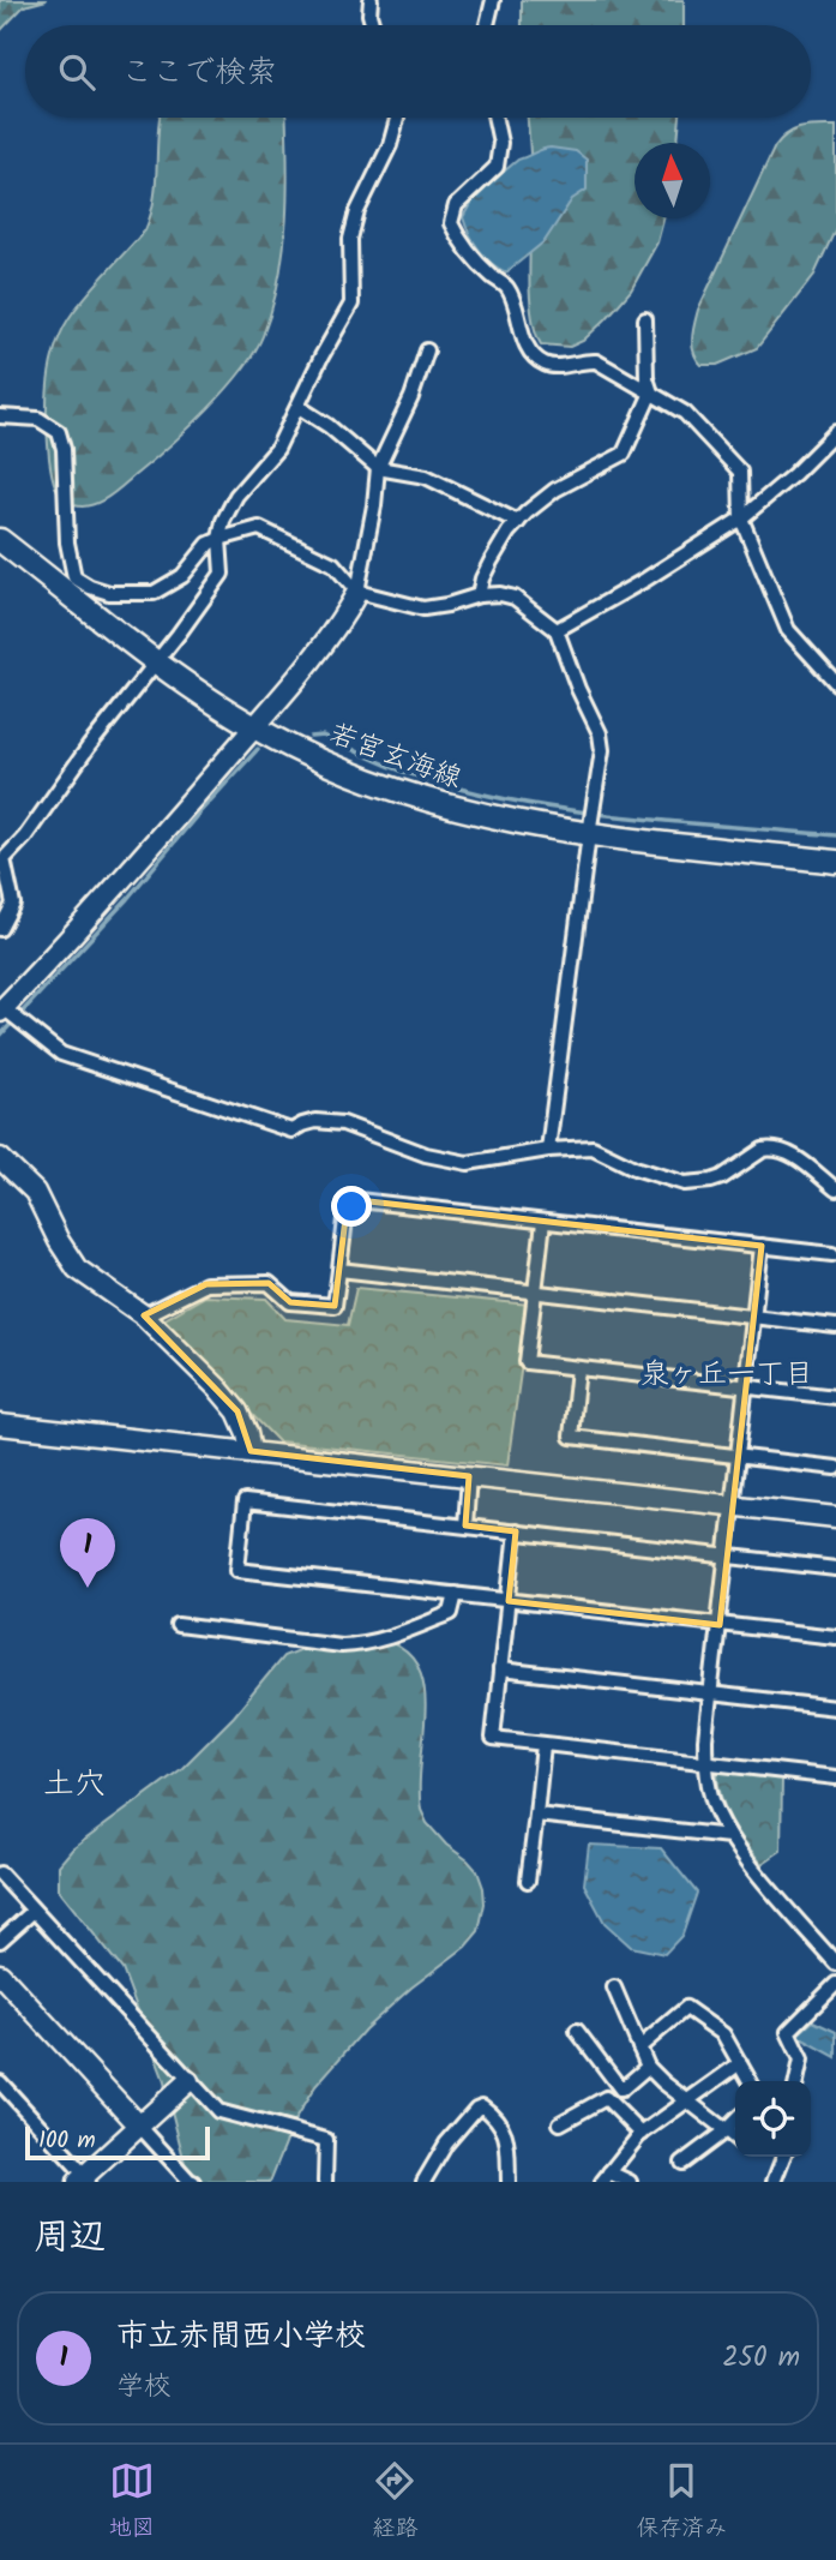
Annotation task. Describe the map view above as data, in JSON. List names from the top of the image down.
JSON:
{
  "streets": {
    "main road": ["若宮玄海線"]
  },
  "districts": ["泉ヶ丘一丁目", "土穴"],
  "scale_bar": "100 m",
  "north": "top",
  "page": {
    "search": "ここで検索",
    "pins": "1",
    "scale": "100 m",
    "heading": "周辺",
    "list": [
      {
        "mark": "1",
        "name": "市立赤間西小学校",
        "note": "学校",
        "value": "250 m"
      }
    ],
    "nav": ["地図", "経路", "保存済み"]
  }
}
